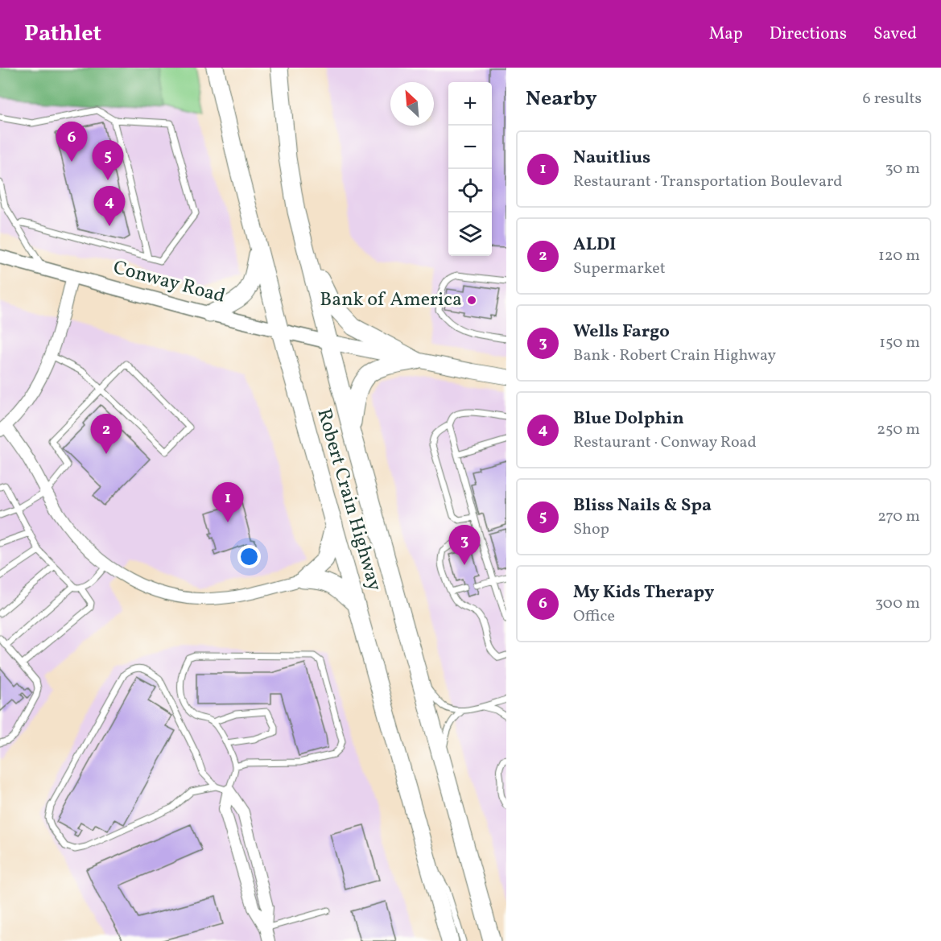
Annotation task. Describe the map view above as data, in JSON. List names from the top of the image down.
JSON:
{
  "streets": {
    "highway": ["Robert Crain Highway"],
    "street": ["Conway Road"]
  },
  "crossings": [
    ["Conway Road", "Robert Crain Highway"]
  ],
  "places": ["Bank of America"],
  "north": "top left",
  "page": {
    "header": "Pathlet",
    "nav": ["Map", "Directions", "Saved"],
    "heading": ["Nearby", "6 results"],
    "map_buttons": ["+", "−"],
    "pins": [
      "6",
      "5",
      "4",
      "2",
      "1",
      "3"
    ],
    "list": [
      {
        "mark": "1",
        "name": "Nauitlius",
        "note": "Restaurant · Transportation Boulevard",
        "value": "30 m"
      },
      {
        "mark": "2",
        "name": "ALDI",
        "note": "Supermarket",
        "value": "120 m"
      },
      {
        "mark": "3",
        "name": "Wells Fargo",
        "note": "Bank · Robert Crain Highway",
        "value": "150 m"
      },
      {
        "mark": "4",
        "name": "Blue Dolphin",
        "note": "Restaurant · Conway Road",
        "value": "250 m"
      },
      {
        "mark": "5",
        "name": "Bliss Nails & Spa",
        "note": "Shop",
        "value": "270 m"
      },
      {
        "mark": "6",
        "name": "My Kids Therapy",
        "note": "Office",
        "value": "300 m"
      }
    ]
  }
}
